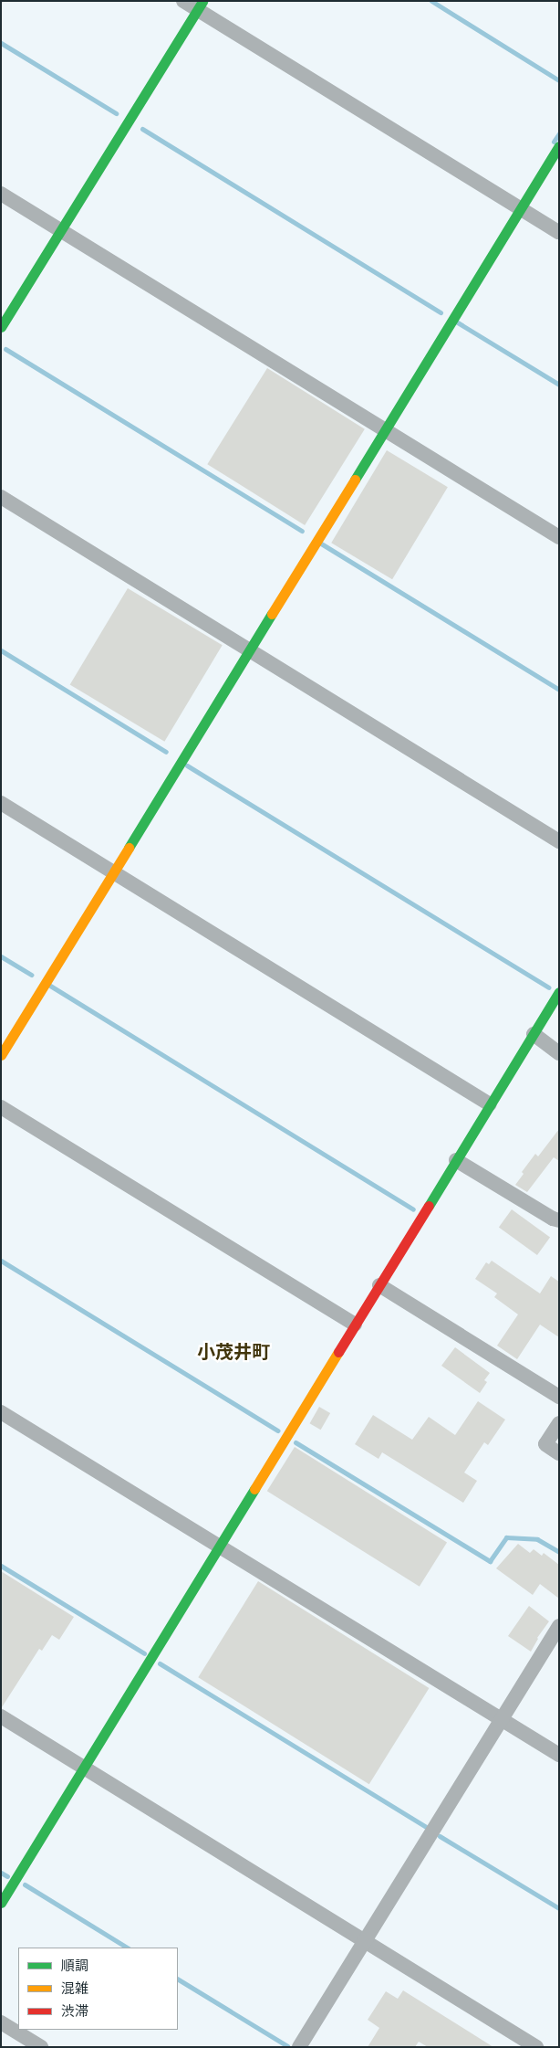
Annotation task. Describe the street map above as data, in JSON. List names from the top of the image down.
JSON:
{
  "districts": ["小茂井町"],
  "legend": ["順調", "混雑", "渋滞"]
}
